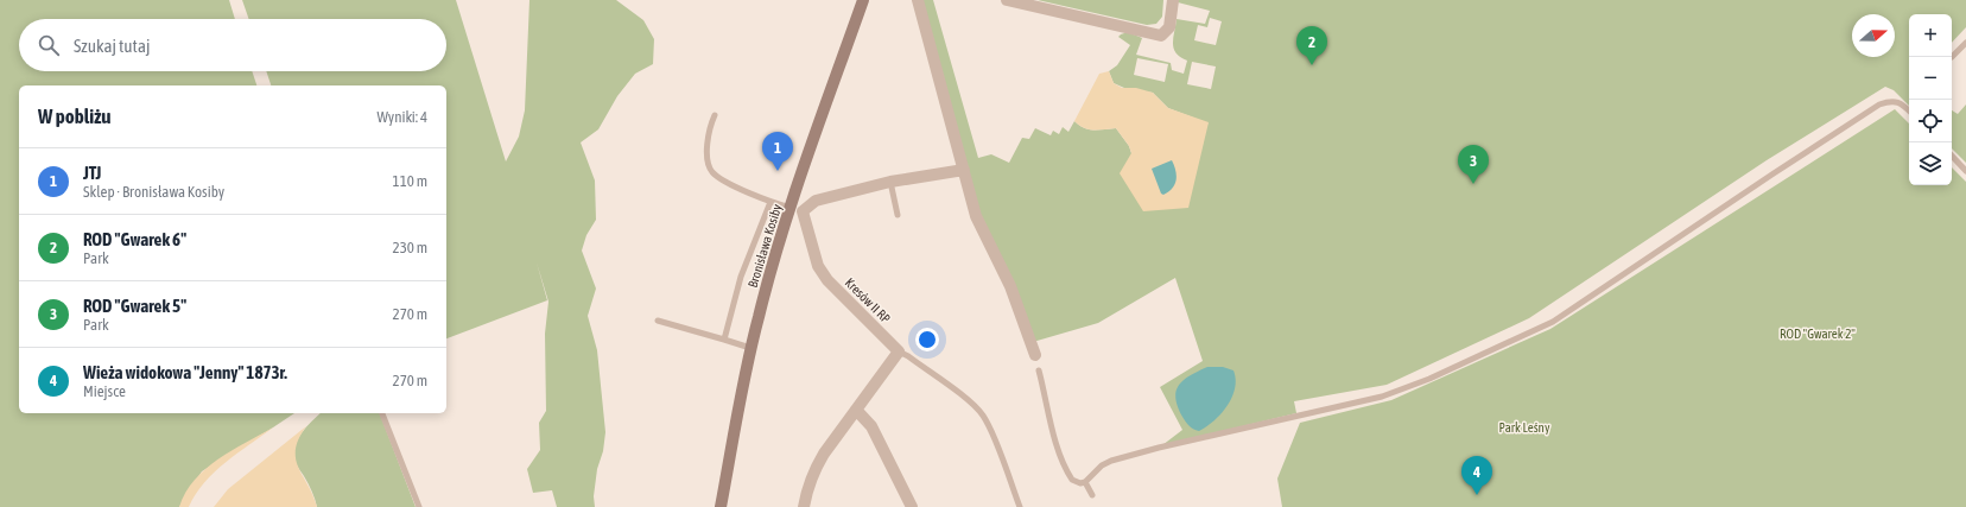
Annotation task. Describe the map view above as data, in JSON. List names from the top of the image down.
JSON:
{
  "streets": {
    "street": ["Bronisława Kosiby", "Kresów II RP"]
  },
  "crossings": [
    ["Bronisława Kosiby", "Kresów II RP"]
  ],
  "parks": ["ROD \"Gwarek 2\"", "Park Leśny"],
  "north": "right",
  "page": {
    "map_buttons": ["+", "−"],
    "search": "Szukaj tutaj",
    "pins": [
      "2",
      "1",
      "3",
      "4"
    ],
    "heading": ["W pobliżu", "Wyniki: 4"],
    "list": [
      {
        "mark": "1",
        "name": "JTJ",
        "note": "Sklep · Bronisława Kosiby",
        "value": "110 m"
      },
      {
        "mark": "2",
        "name": "ROD \"Gwarek 6\"",
        "note": "Park",
        "value": "230 m"
      },
      {
        "mark": "3",
        "name": "ROD \"Gwarek 5\"",
        "note": "Park",
        "value": "270 m"
      },
      {
        "mark": "4",
        "name": "Wieża widokowa \"Jenny\" 1873r.",
        "note": "Miejsce",
        "value": "270 m"
      }
    ]
  }
}
